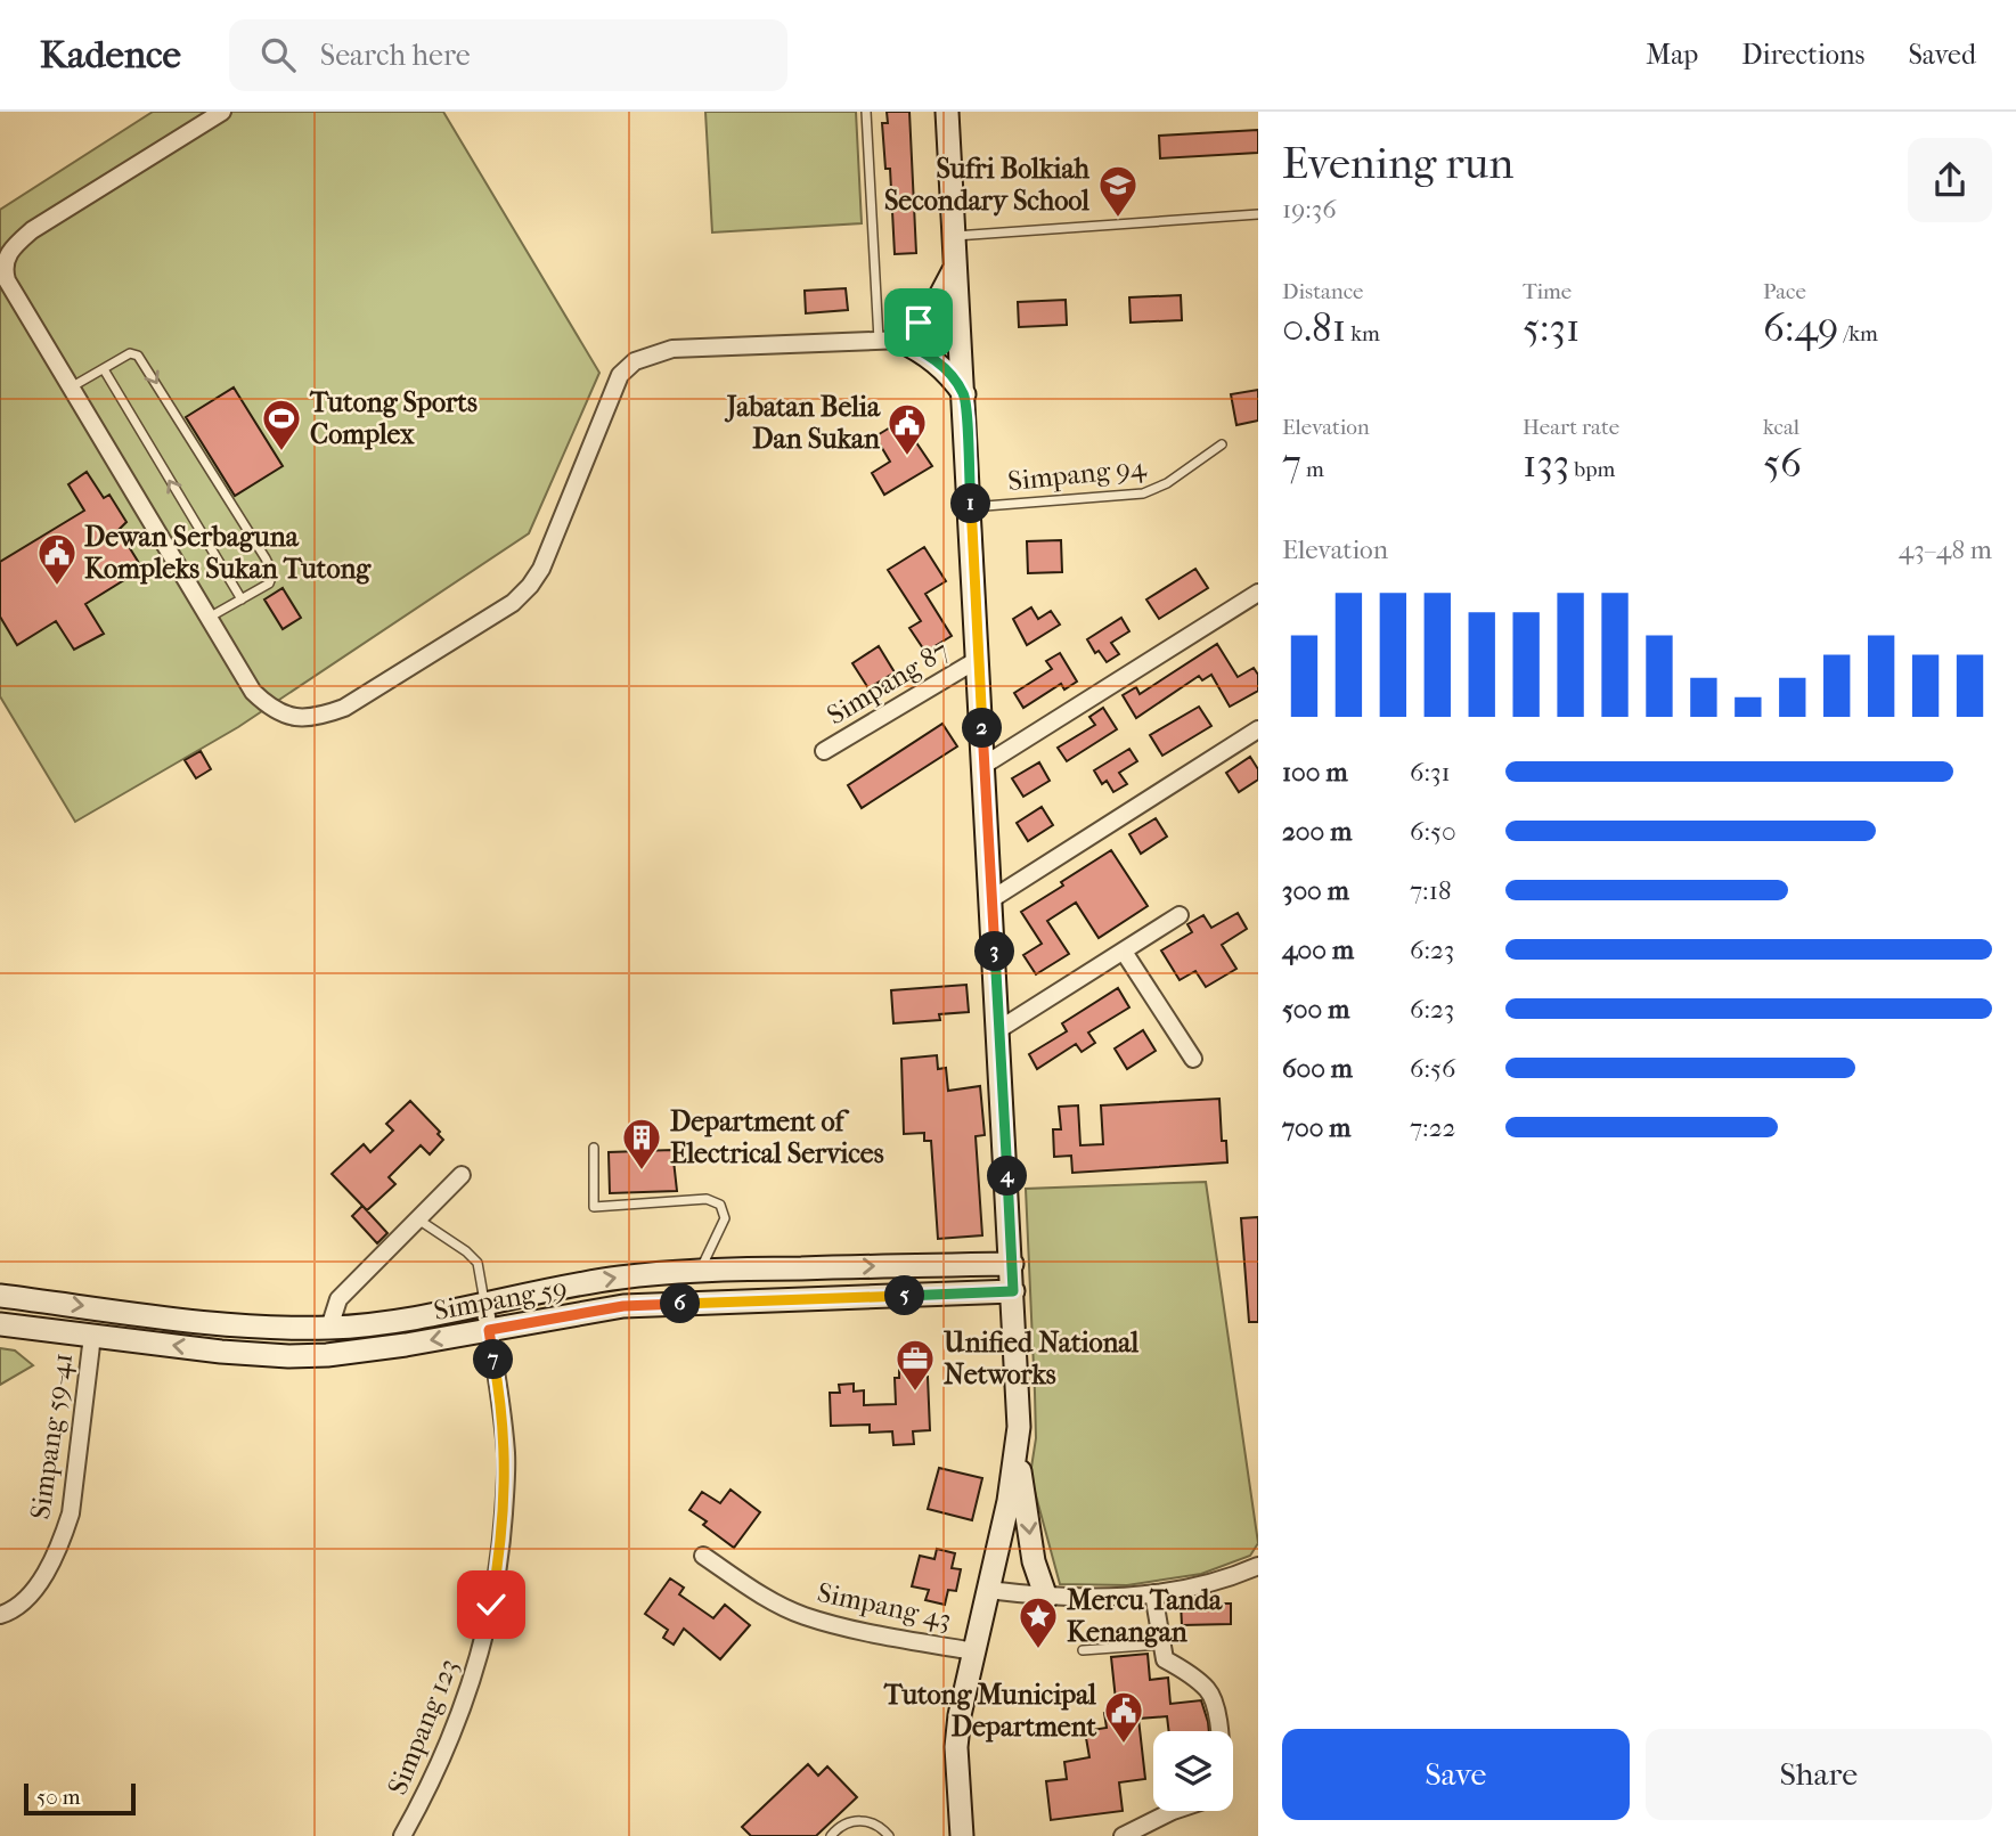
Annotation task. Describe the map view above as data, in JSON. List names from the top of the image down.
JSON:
{
  "streets": {
    "street": [
      "Simpang 87",
      "Simpang 59",
      "Simpang 59-41",
      "Simpang 43",
      "Simpang 123"
    ],
    "lane": ["Simpang 94"]
  },
  "crossings": [
    ["Simpang 59", "Simpang 59-41"],
    ["Simpang 59", "Simpang 123"]
  ],
  "places": {
    "school or university": ["Sufri Bolkiah Secondary School"],
    "sports": ["Tutong Sports Complex"],
    "public building": ["Jabatan Belia Dan Sukan", "Dewan Serbaguna Kompleks Sukan Tutong", "Tutong Municipal Department"],
    "building": ["Department of Electrical Services"],
    "office": ["Unified National Networks"],
    "place": ["Mercu Tanda Kenangan"]
  },
  "scale_bar": "50 m",
  "page": {
    "header": "Kadence",
    "search": "Search here",
    "nav": ["Map", "Directions", "Saved"],
    "heading": ["Evening run", "19:36"],
    "stats": [
      ["Distance", "0.81 km"],
      ["Time", "5:31"],
      ["Pace", "6:49 /km"],
      ["Elevation", "7 m"],
      ["Heart rate", "133 bpm"],
      ["kcal", "56"]
    ],
    "pins": [
      "1",
      "2",
      "3",
      "4",
      "5",
      "6",
      "7"
    ],
    "chart": ["Elevation", "43–48 m"],
    "list": [
      {
        "name": "100 m",
        "note": "6:31"
      },
      {
        "name": "200 m",
        "note": "6:50"
      },
      {
        "name": "300 m",
        "note": "7:18"
      },
      {
        "name": "400 m",
        "note": "6:23"
      },
      {
        "name": "500 m",
        "note": "6:23"
      },
      {
        "name": "600 m",
        "note": "6:56"
      },
      {
        "name": "700 m",
        "note": "7:22"
      }
    ],
    "buttons": ["Save", "Share"],
    "scale": "50 m"
  }
}
